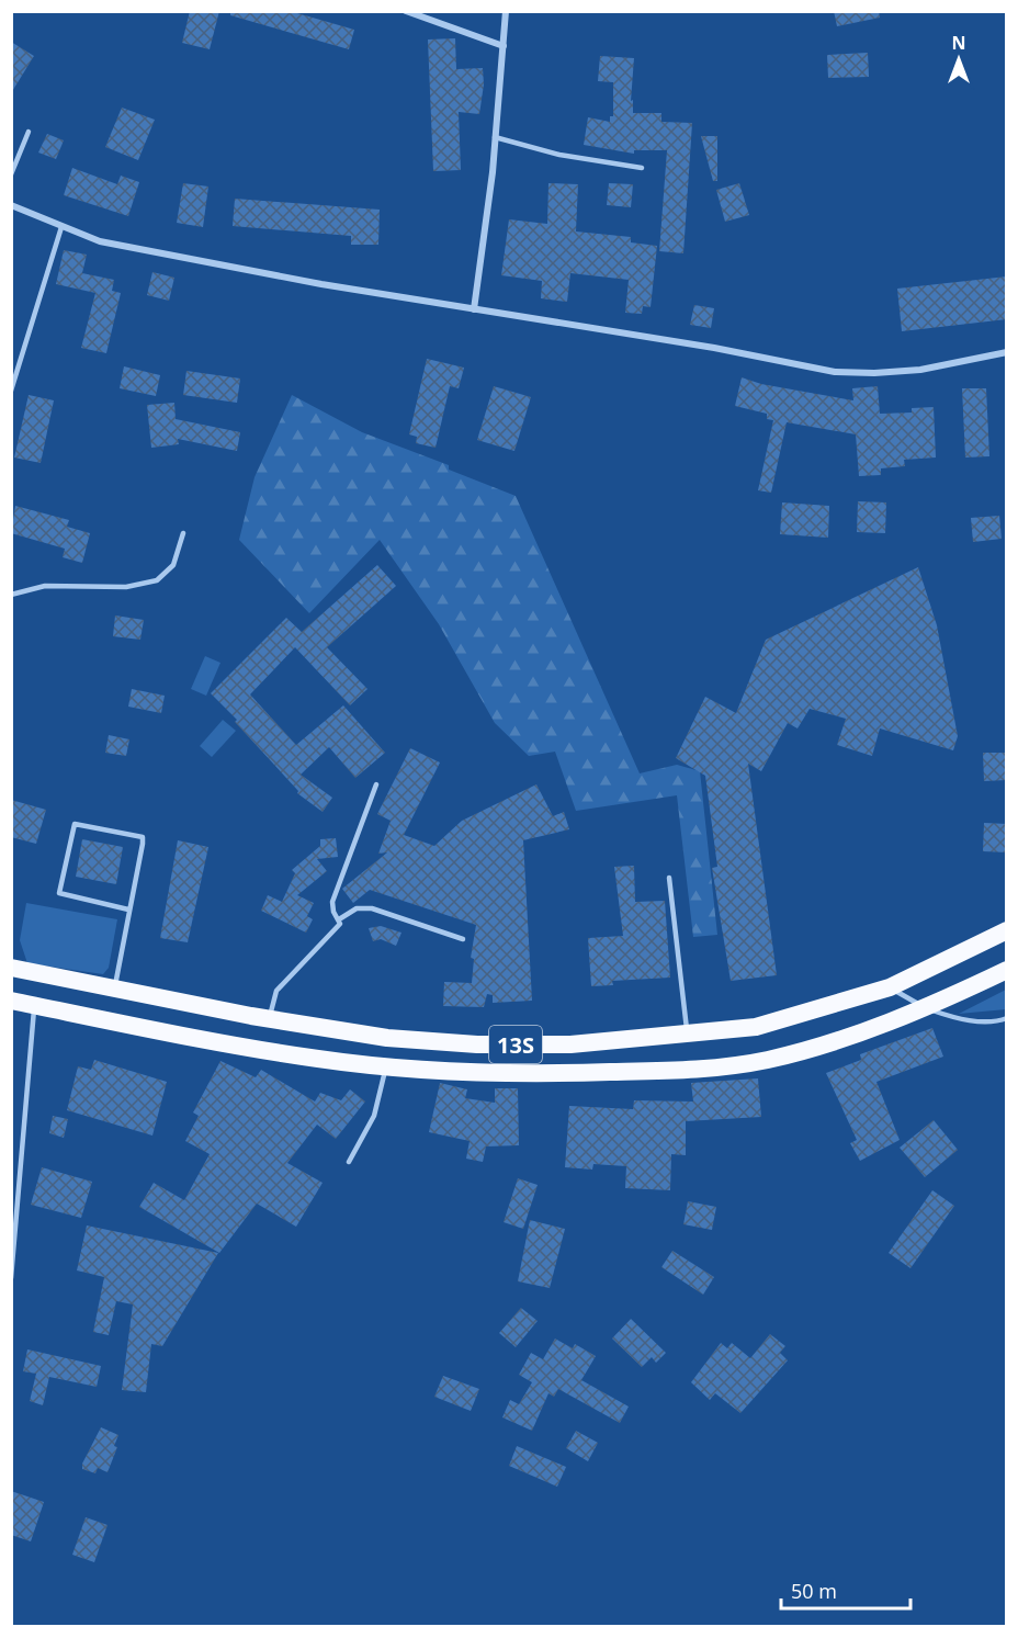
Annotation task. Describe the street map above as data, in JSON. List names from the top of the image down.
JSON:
{
  "streets": {
    "highway": ["13S"]
  },
  "scale_bar": "50 m",
  "north": "top"
}
